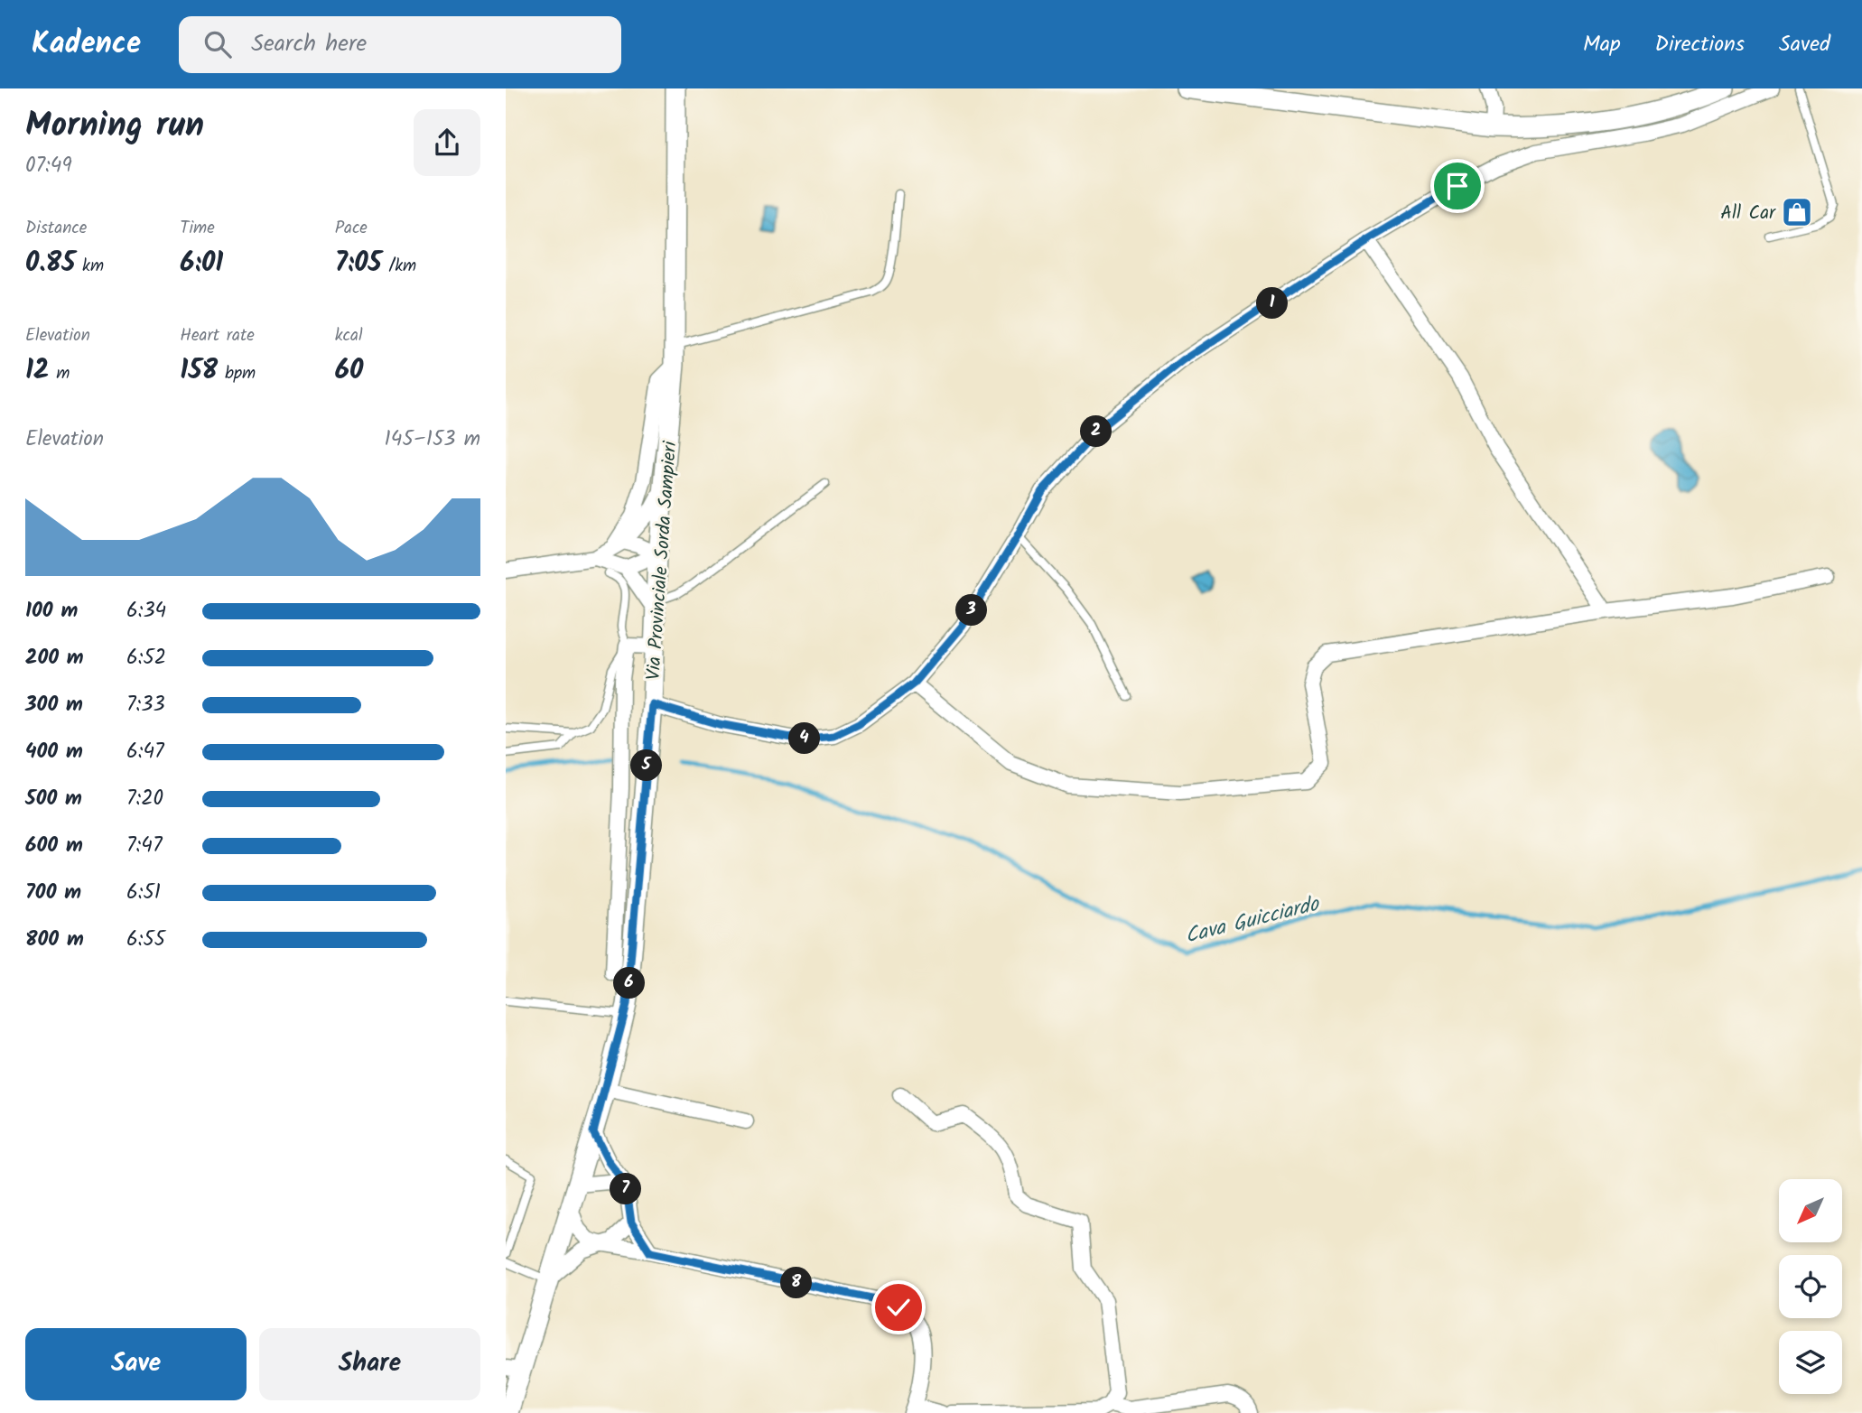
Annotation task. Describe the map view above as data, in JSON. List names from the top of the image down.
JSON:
{
  "streets": {
    "street": ["Via Provinciale Sorda Sampieri"]
  },
  "water": ["Cava Guicciardo"],
  "places": {
    "shop": ["All Car"]
  },
  "north": "bottom left",
  "page": {
    "header": "Kadence",
    "search": "Search here",
    "nav": ["Map", "Directions", "Saved"],
    "heading": ["Morning run", "07:49"],
    "stats": [
      ["Distance", "0.85 km"],
      ["Time", "6:01"],
      ["Pace", "7:05 /km"],
      ["Elevation", "12 m"],
      ["Heart rate", "158 bpm"],
      ["kcal", "60"]
    ],
    "pins": [
      "1",
      "2",
      "3",
      "4",
      "5",
      "6",
      "7",
      "8"
    ],
    "chart": ["Elevation", "145–153 m"],
    "list": [
      {
        "name": "100 m",
        "note": "6:34"
      },
      {
        "name": "200 m",
        "note": "6:52"
      },
      {
        "name": "300 m",
        "note": "7:33"
      },
      {
        "name": "400 m",
        "note": "6:47"
      },
      {
        "name": "500 m",
        "note": "7:20"
      },
      {
        "name": "600 m",
        "note": "7:47"
      },
      {
        "name": "700 m",
        "note": "6:51"
      },
      {
        "name": "800 m",
        "note": "6:55"
      }
    ],
    "buttons": ["Save", "Share"]
  }
}
